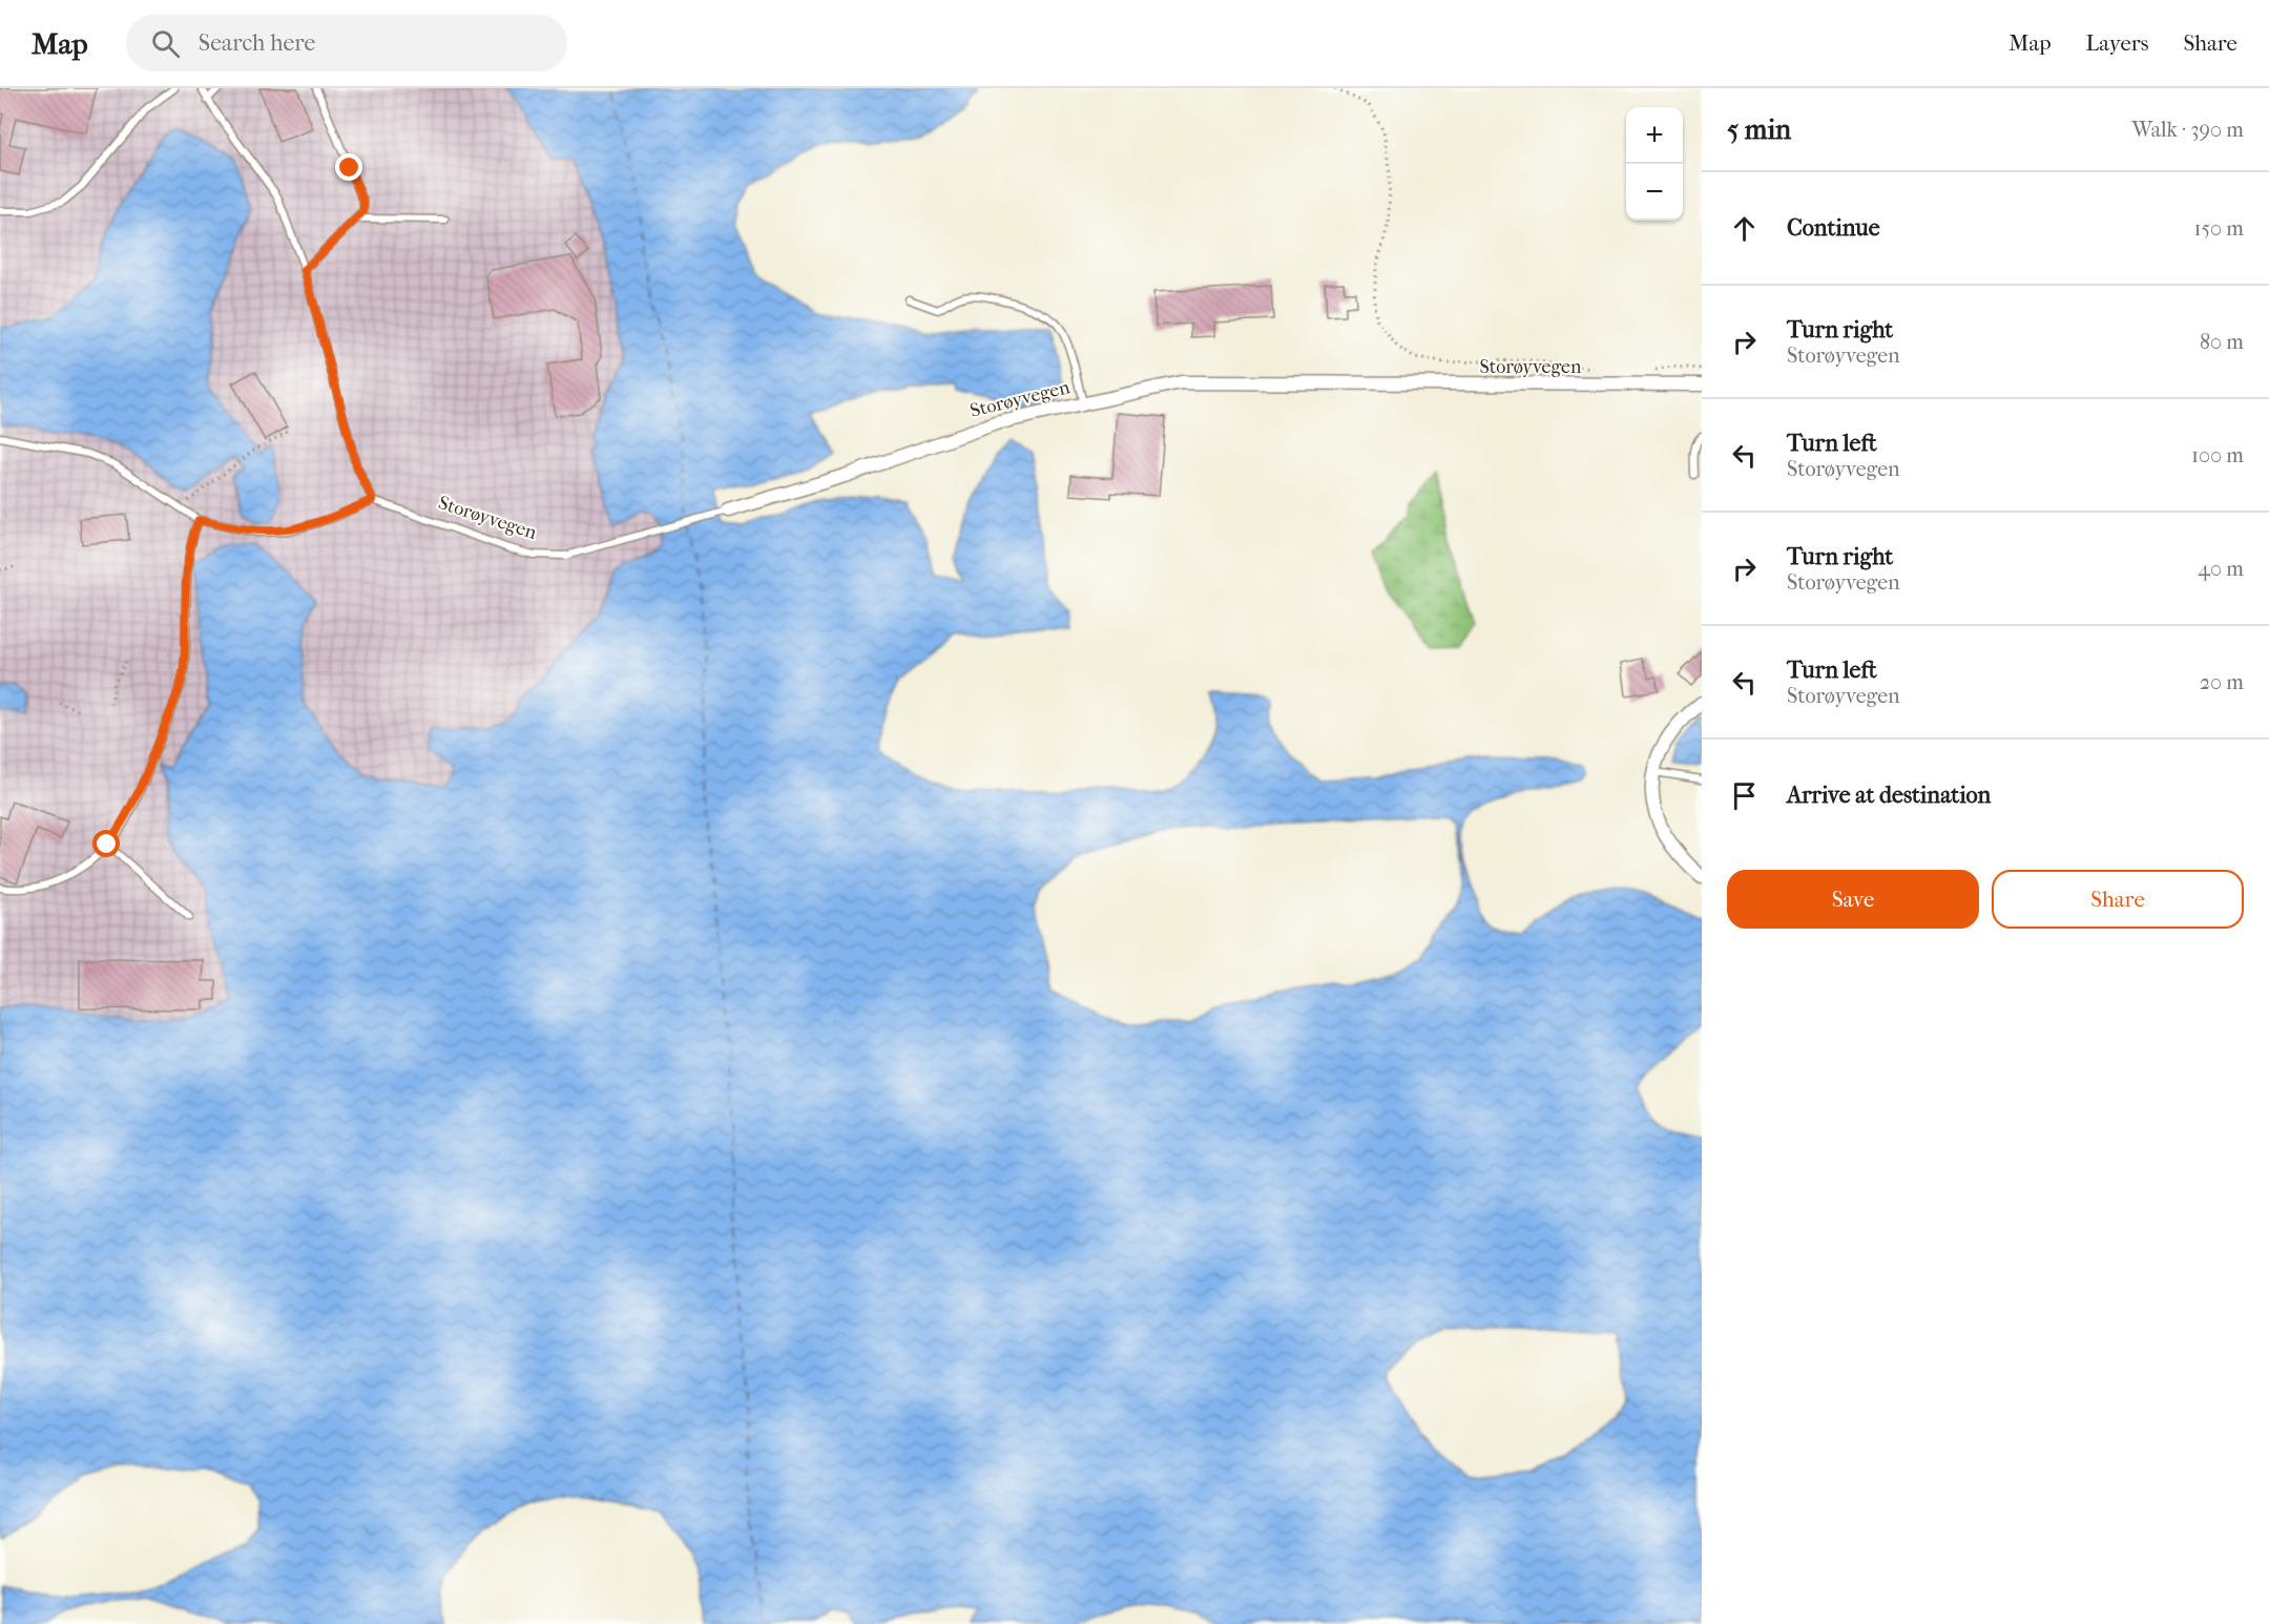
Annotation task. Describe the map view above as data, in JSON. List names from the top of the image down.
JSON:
{
  "streets": {
    "street": ["Storøyvegen"]
  },
  "page": {
    "header": "Map",
    "search": "Search here",
    "nav": ["Map", "Layers", "Share"],
    "heading": ["5 min", "Walk · 390 m"],
    "map_buttons": ["+", "−"],
    "list": [
      ["Continue", "150 m"],
      ["Turn right", "Storøyvegen", "80 m"],
      ["Turn left", "Storøyvegen", "100 m"],
      ["Turn right", "Storøyvegen", "40 m"],
      ["Turn left", "Storøyvegen", "20 m"],
      "Arrive at destination"
    ],
    "buttons": ["Save", "Share"]
  }
}
